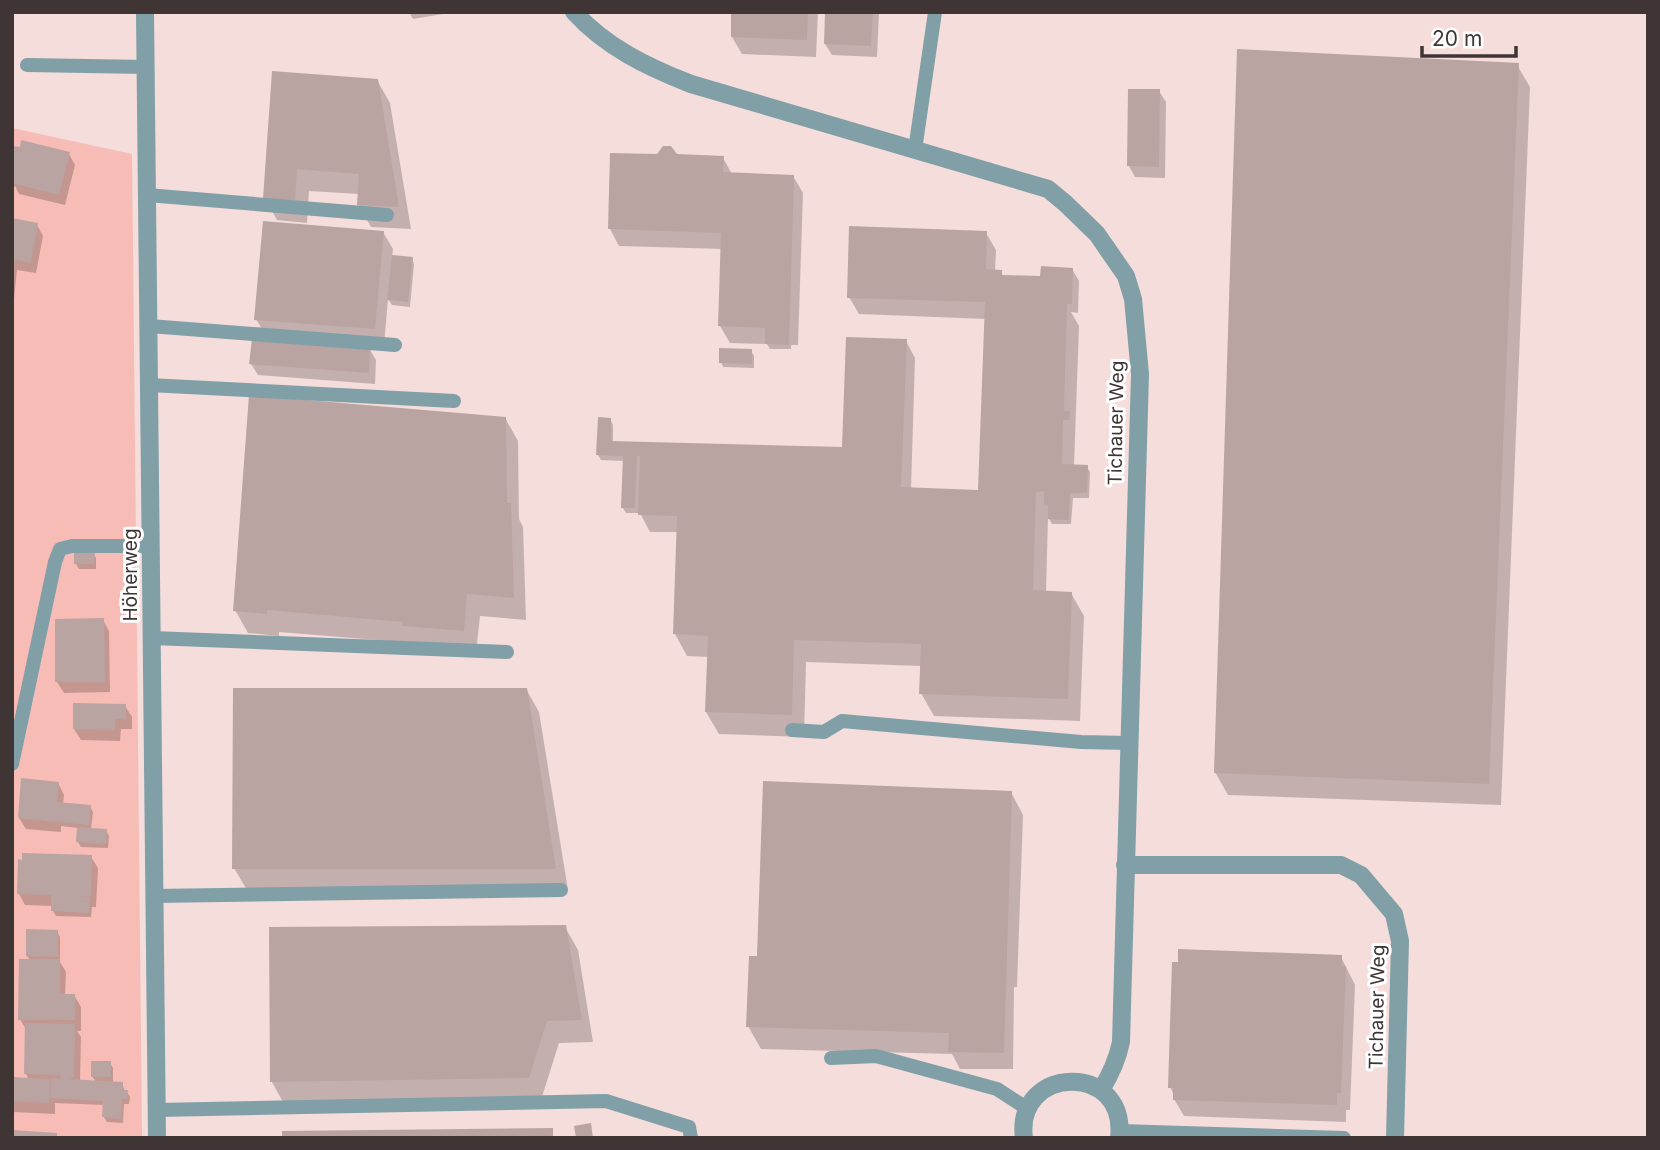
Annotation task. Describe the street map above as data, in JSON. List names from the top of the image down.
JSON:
{
  "streets": {
    "street": ["Tichauer Weg", "Höherweg"]
  },
  "scale_bar": "20 m"
}
